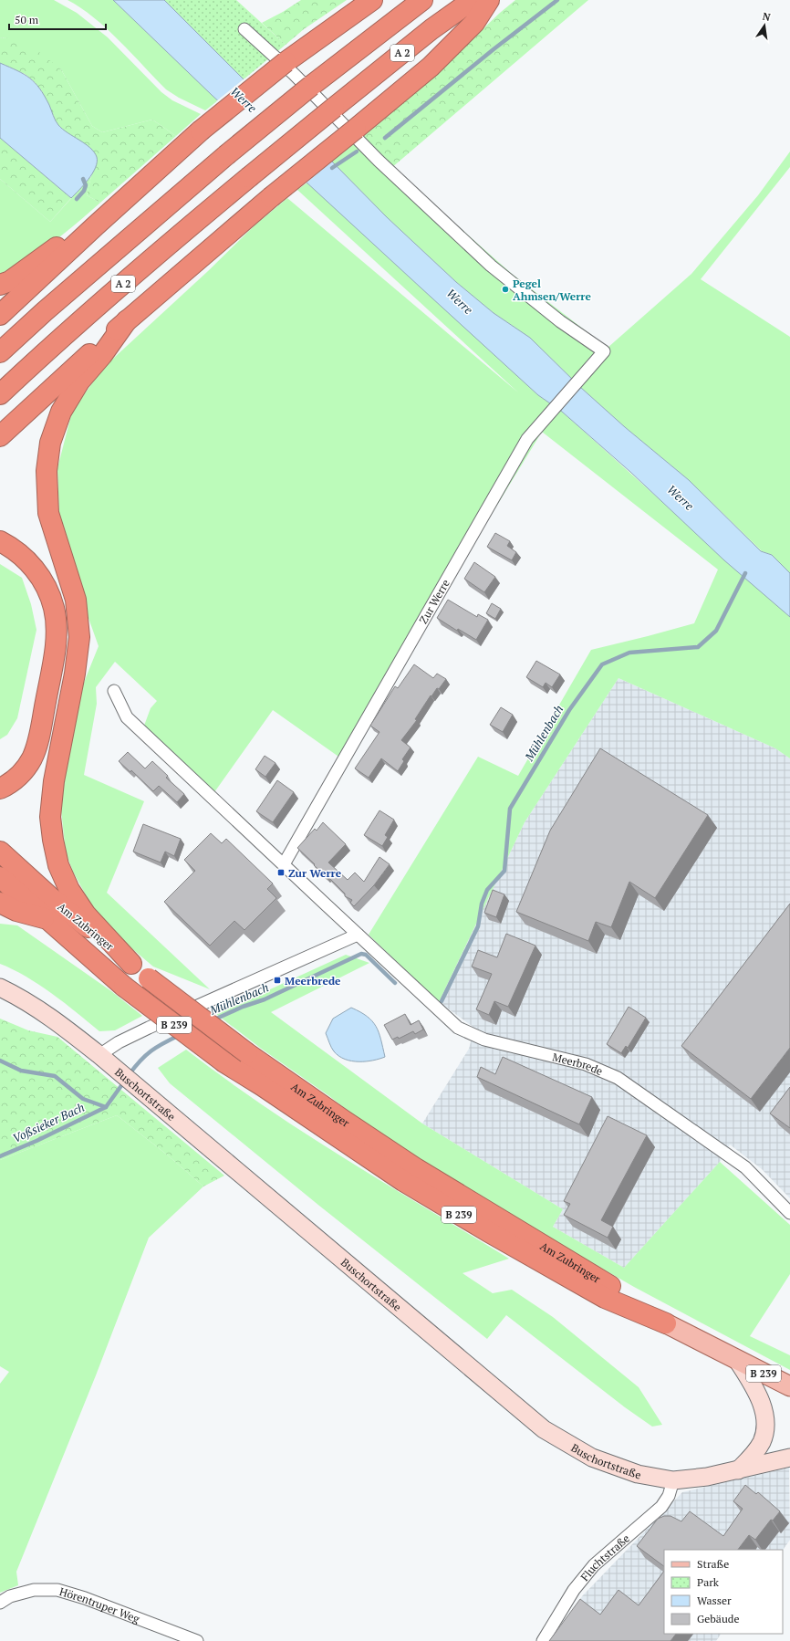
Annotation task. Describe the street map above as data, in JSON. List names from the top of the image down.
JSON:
{
  "streets": {
    "highway": ["A 2", "Am Zubringer", "B 239"],
    "main road": ["Buschortstraße"],
    "street": [
      "Zur Werre",
      "Meerbrede",
      "Fluchtstraße",
      "Hörentruper Weg"
    ]
  },
  "crossings": [
    ["Zur Werre", "Meerbrede"],
    ["Buschortstraße", "Fluchtstraße"]
  ],
  "water": ["Werre", "Mühlenbach", "Voßsieker Bach"],
  "places": {
    "other": ["Pegel Ahmsen/Werre"],
    "transit": ["Zur Werre", "Meerbrede"]
  },
  "legend": [
    "Straße",
    "Park",
    "Wasser",
    "Gebäude"
  ],
  "scale_bar": "50 m",
  "north": "top"
}
